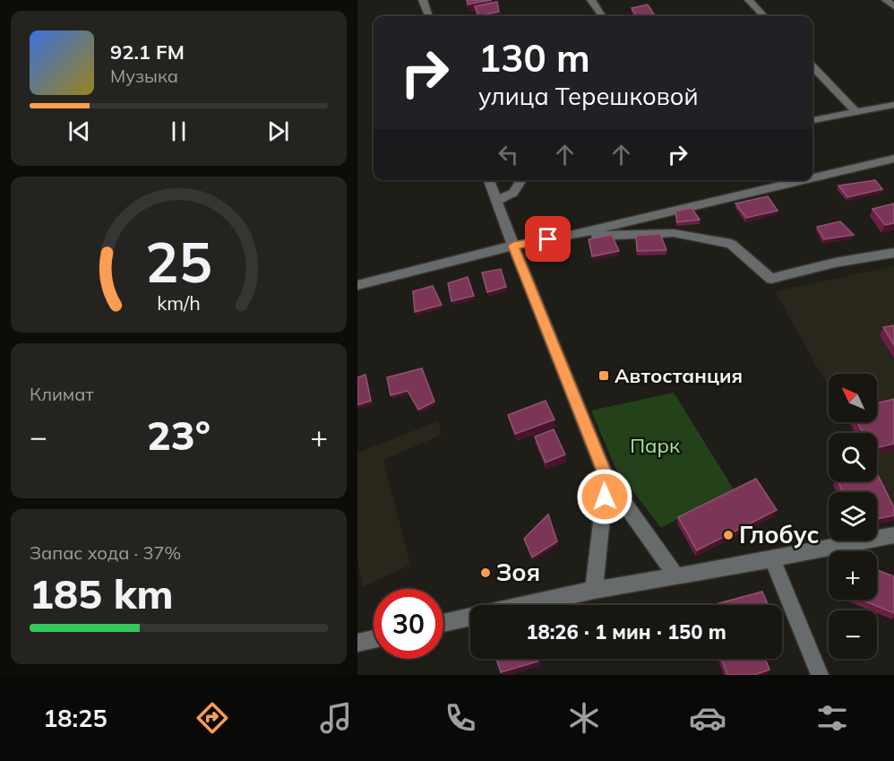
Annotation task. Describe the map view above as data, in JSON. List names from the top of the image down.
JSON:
{
  "parks": ["Парк"],
  "places": {
    "transit": ["Автостанция"],
    "other": ["Глобус", "Зоя"]
  },
  "north": "top left",
  "page": {
    "turn": ["130 m", "улица Терешковой"],
    "song": ["92.1 FM", "Музыка"],
    "tile": [
      "Климат",
      ["Запас хода · 37%", "185 km"]
    ],
    "map_buttons": ["+", "−"],
    "heat": ["−", "23°", "+"],
    "limit": "30",
    "trip": "18:26 · 1 мин · 150 m",
    "tabs": "18:25",
    "gauge": ["25", "km/h"]
  }
}
